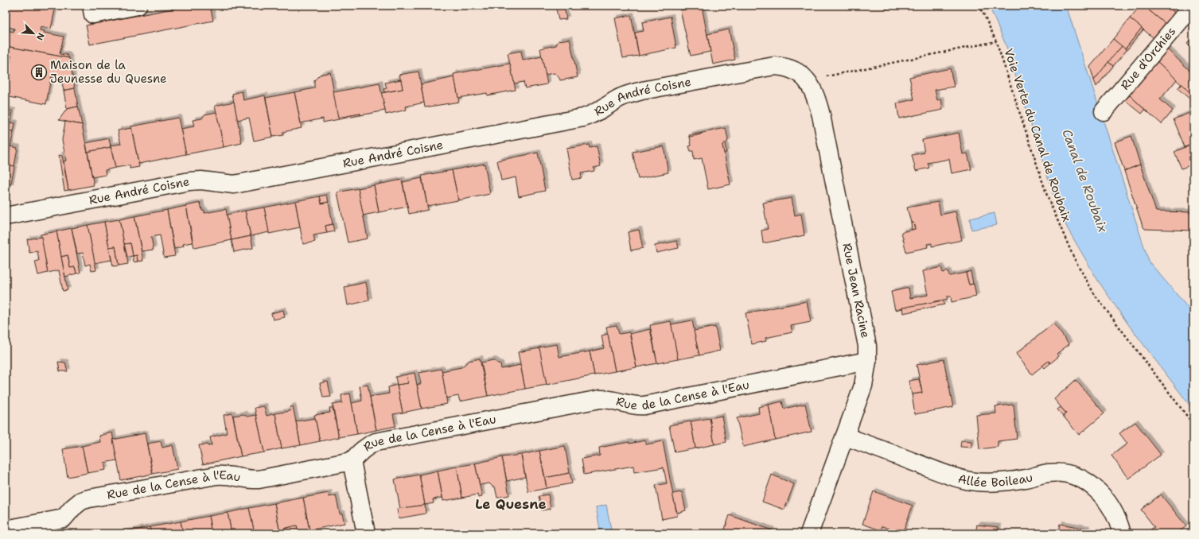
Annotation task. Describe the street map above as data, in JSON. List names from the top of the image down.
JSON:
{
  "streets": {
    "street": [
      "Rue d'Orchies",
      "Rue André Coisne",
      "Rue Jean Racine",
      "Rue de la Cense à l'Eau",
      "Allée Boileau"
    ],
    "path": ["Voie Verte du Canal de Roubaix"]
  },
  "crossings": [
    ["Rue André Coisne", "Rue Jean Racine"],
    ["Rue Jean Racine", "Rue de la Cense à l'Eau"],
    ["Rue Jean Racine", "Allée Boileau"]
  ],
  "districts": ["Le Quesne"],
  "water": ["Canal de Roubaix"],
  "places": {
    "building": ["Maison de la Jeunesse du Quesne"]
  },
  "north": "bottom right"
}
